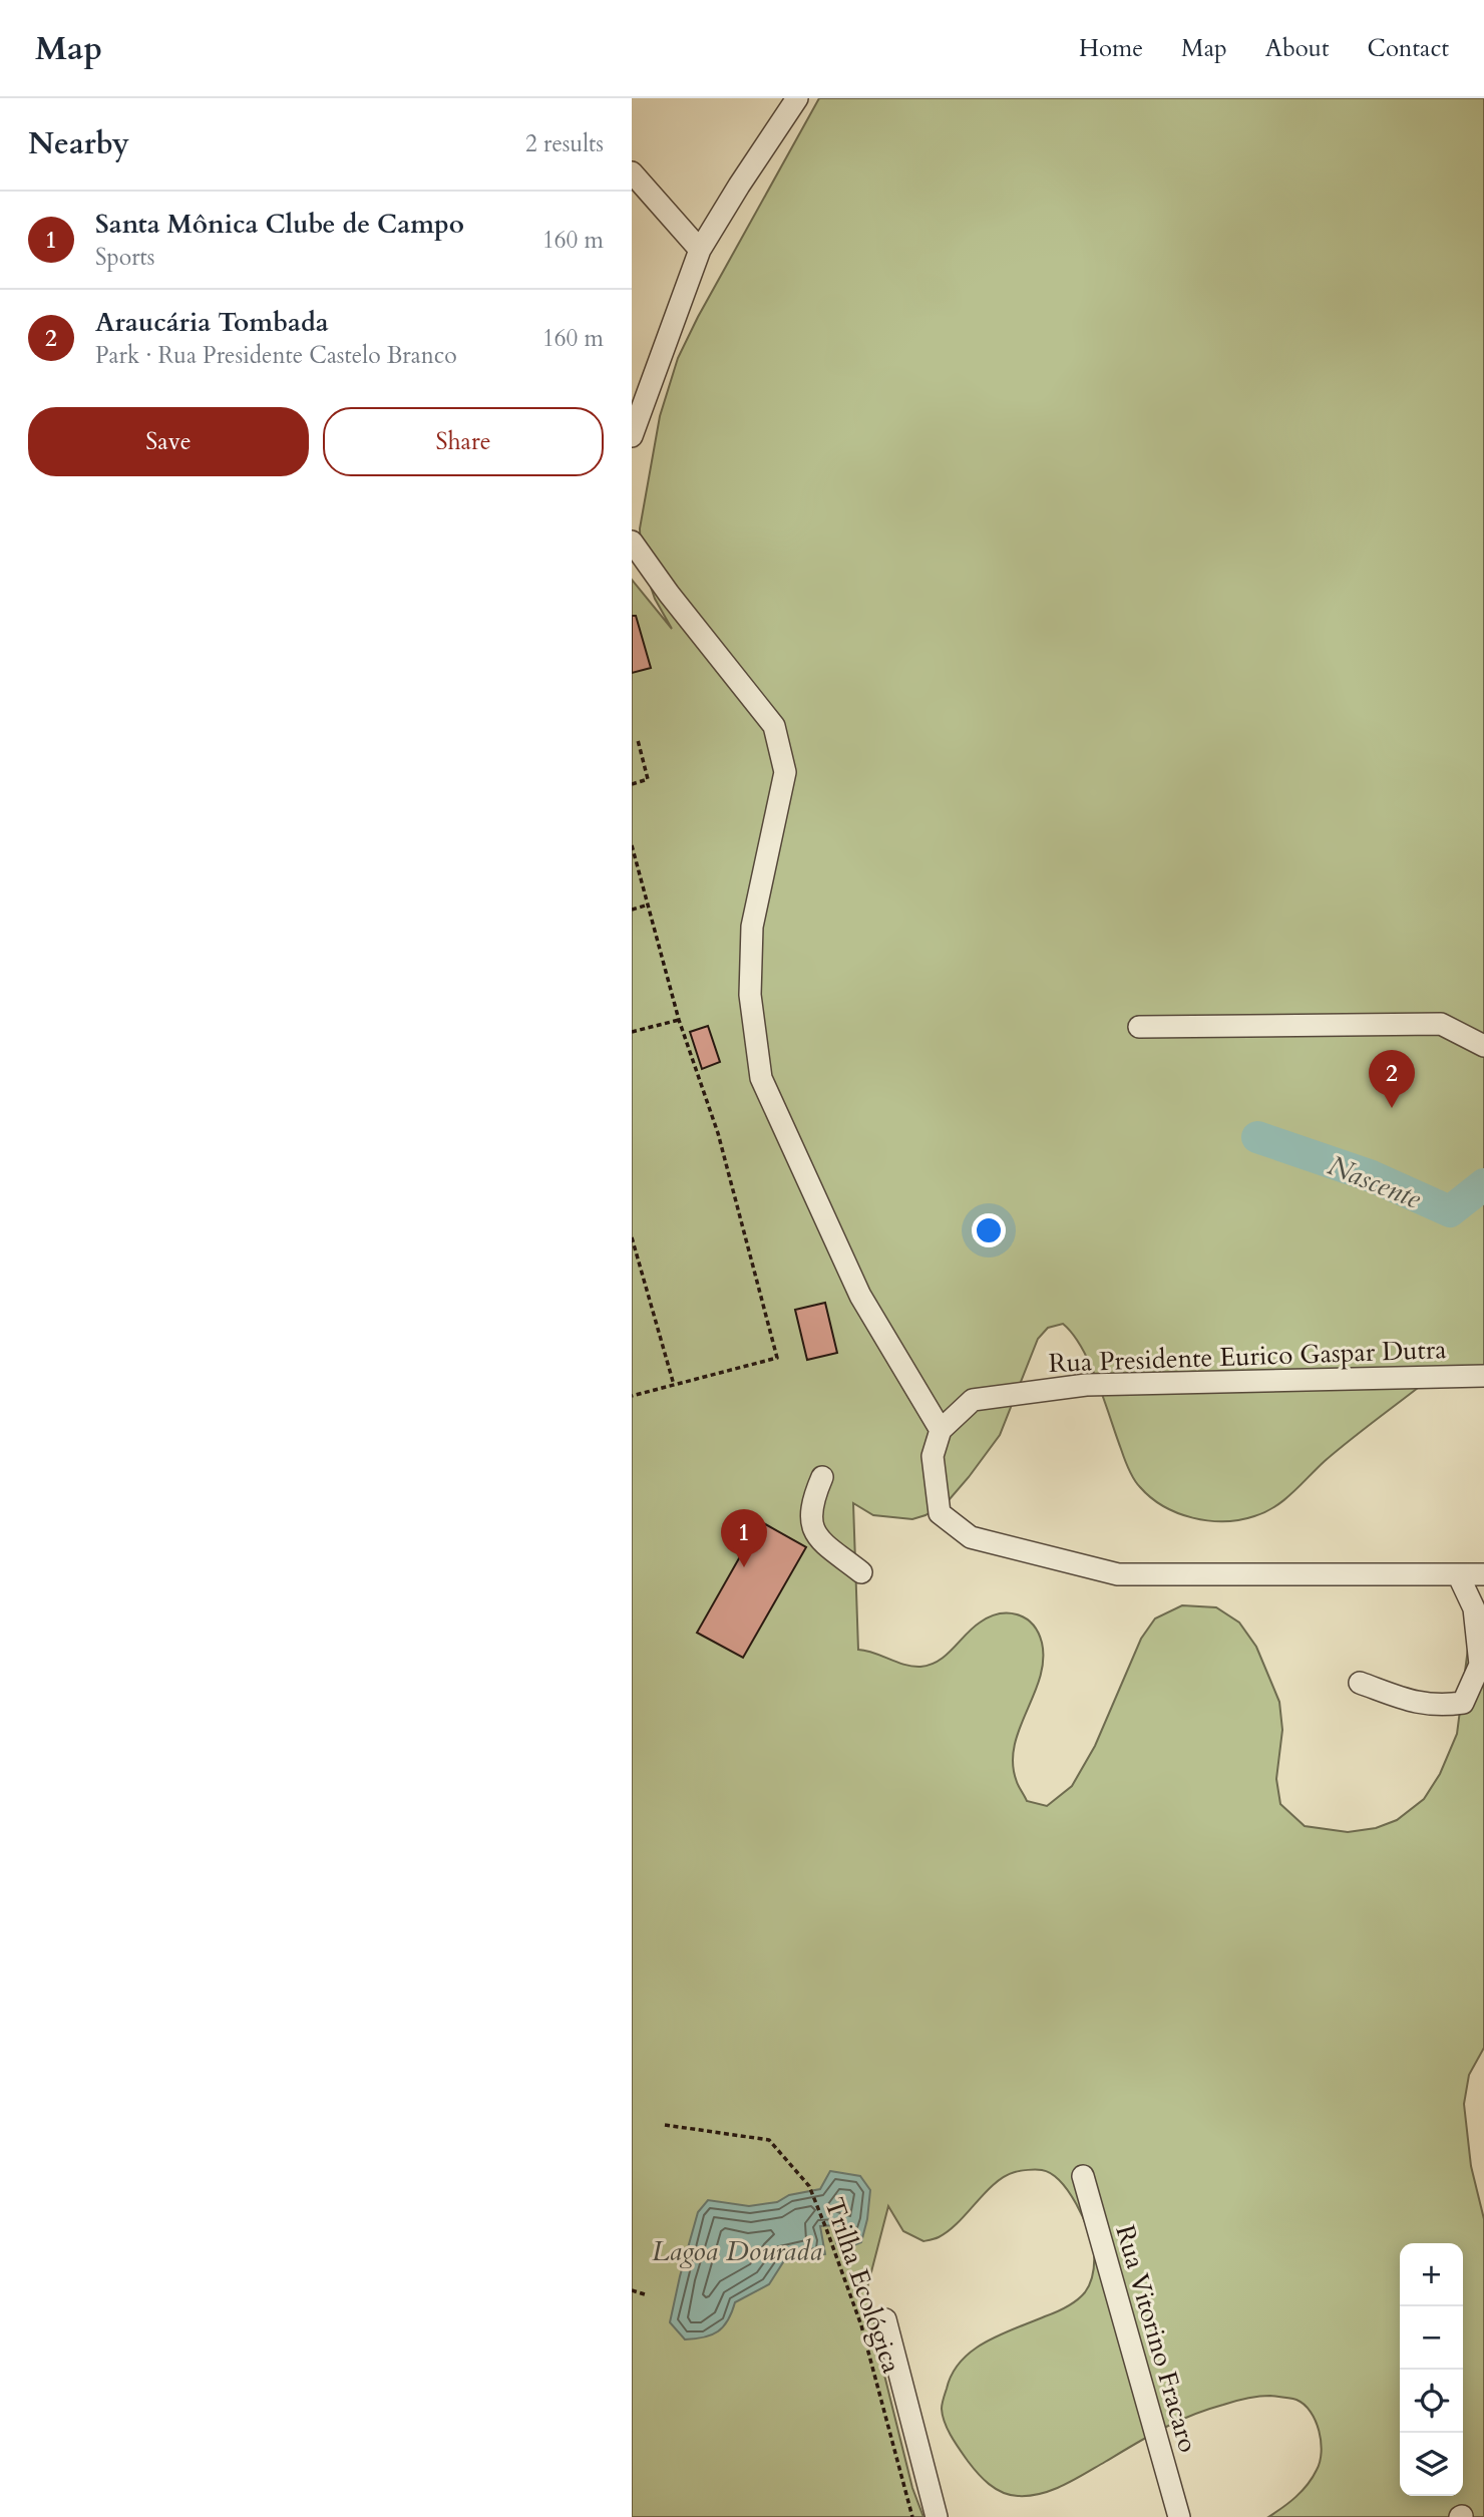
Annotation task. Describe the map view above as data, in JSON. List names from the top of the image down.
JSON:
{
  "streets": {
    "street": ["Rua Presidente Eurico Gaspar Dutra", "Rua Vitorino Fracaro"],
    "path": ["Trilha Ecológica"]
  },
  "water": ["Nascente", "Lagoa Dourada"],
  "page": {
    "header": "Map",
    "nav": [
      "Home",
      "Map",
      "About",
      "Contact"
    ],
    "heading": ["Nearby", "2 results"],
    "list": [
      {
        "mark": "1",
        "name": "Santa Mônica Clube de Campo",
        "note": "Sports",
        "value": "160 m"
      },
      {
        "mark": "2",
        "name": "Araucária Tombada",
        "note": "Park · Rua Presidente Castelo Branco",
        "value": "160 m"
      }
    ],
    "buttons": ["Save", "Share"],
    "pins": ["2", "1"],
    "map_buttons": ["+", "−"]
  }
}
